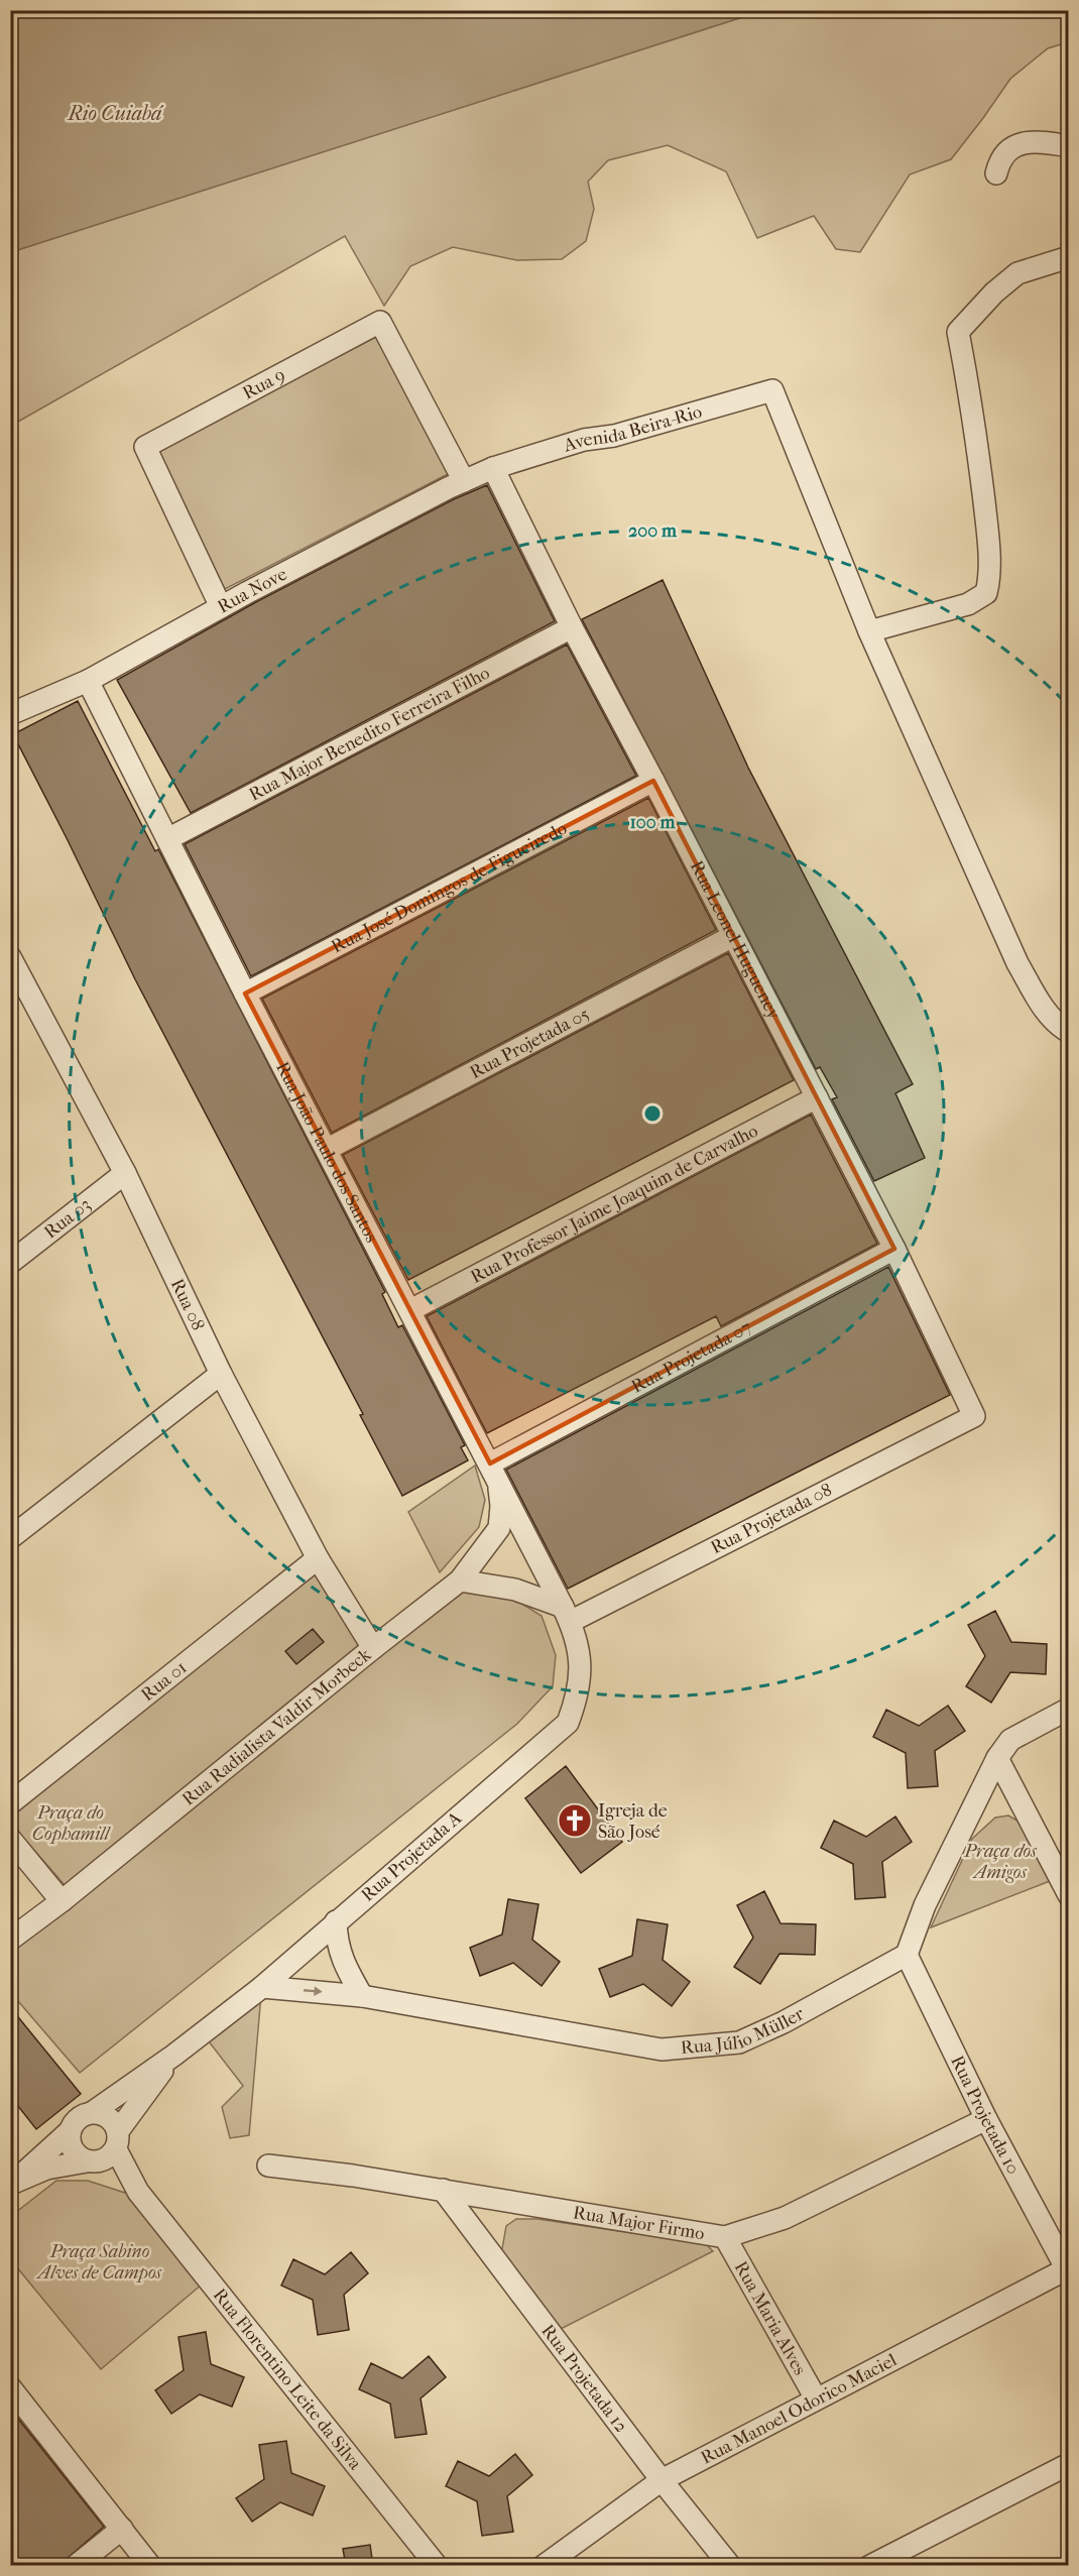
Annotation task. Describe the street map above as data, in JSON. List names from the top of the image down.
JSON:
{
  "streets": {
    "street": [
      "Rua 9",
      "Avenida Beira-Rio",
      "Rua Nove",
      "Rua Major Benedito Ferreira Filho",
      "Rua José Domingos de Figueiredo",
      "Rua Leonel Hugueney",
      "Rua Projetada 05",
      "Rua João Paulo dos Santos",
      "Rua Professor Jaime Joaquim de Carvalho",
      "Rua 03",
      "Rua 08",
      "Rua Projetada 07",
      "Rua Projetada 08",
      "Rua 01",
      "Rua Radialista Valdir Morbeck",
      "Rua Projetada A",
      "Rua Júlio Müller",
      "Rua Projetada 10",
      "Rua Major Firmo",
      "Rua Maria Alves",
      "Rua Florentino Leite da Silva",
      "Rua Projetada 12",
      "Rua Manoel Odorico Maciel"
    ]
  },
  "crossings": [
    ["Rua 9", "Rua Nove"],
    ["Avenida Beira-Rio", "Rua Nove"],
    ["Avenida Beira-Rio", "Rua Leonel Hugueney"],
    ["Rua Nove", "Rua Leonel Hugueney"],
    ["Rua Nove", "Rua João Paulo dos Santos"],
    ["Rua Major Benedito Ferreira Filho", "Rua Leonel Hugueney"],
    ["Rua Major Benedito Ferreira Filho", "Rua João Paulo dos Santos"],
    ["Rua José Domingos de Figueiredo", "Rua Leonel Hugueney"],
    ["Rua José Domingos de Figueiredo", "Rua João Paulo dos Santos"],
    ["Rua Leonel Hugueney", "Rua Projetada 05"],
    ["Rua Leonel Hugueney", "Rua Professor Jaime Joaquim de Carvalho"],
    ["Rua Leonel Hugueney", "Rua Projetada 07"],
    ["Rua Leonel Hugueney", "Rua Projetada 08"],
    ["Rua Projetada 05", "Rua João Paulo dos Santos"],
    ["Rua João Paulo dos Santos", "Rua Professor Jaime Joaquim de Carvalho"],
    ["Rua João Paulo dos Santos", "Rua Projetada 07"],
    ["Rua João Paulo dos Santos", "Rua Projetada 08"],
    ["Rua João Paulo dos Santos", "Rua Projetada A"],
    ["Rua 03", "Rua 08"],
    ["Rua 08", "Rua 01"],
    ["Rua 08", "Rua Radialista Valdir Morbeck"],
    ["Rua Projetada 08", "Rua Projetada A"],
    ["Rua Projetada A", "Rua Júlio Müller"],
    ["Rua Projetada A", "Rua Florentino Leite da Silva"],
    ["Rua Júlio Müller", "Rua Projetada 10"],
    ["Rua Projetada 10", "Rua Major Firmo"],
    ["Rua Projetada 10", "Rua Manoel Odorico Maciel"],
    ["Rua Major Firmo", "Rua Maria Alves"],
    ["Rua Major Firmo", "Rua Projetada 12"],
    ["Rua Maria Alves", "Rua Manoel Odorico Maciel"],
    ["Rua Projetada 12", "Rua Manoel Odorico Maciel"]
  ],
  "water": ["Rio Cuiabá"],
  "parks": ["Praça do Cophamill", "Praça dos Amigos", "Praça Sabino Alves de Campos"],
  "places": {
    "church": ["Igreja de São José"]
  },
  "rings": ["200 m", "100 m"]
}
